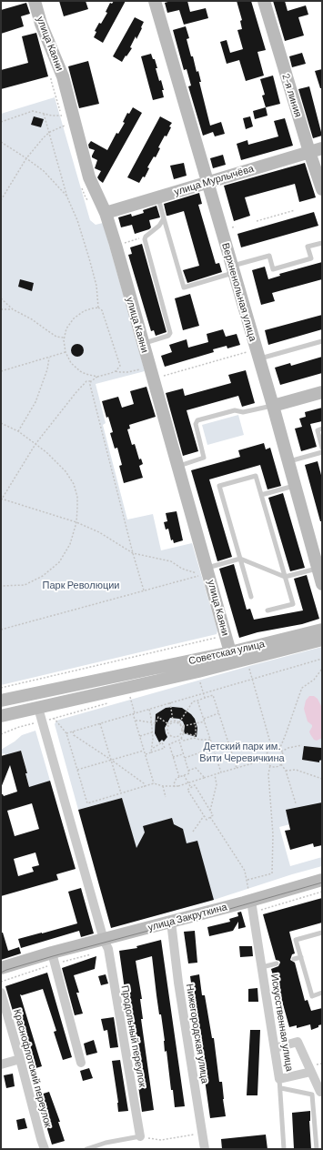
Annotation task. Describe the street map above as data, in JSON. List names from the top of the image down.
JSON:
{
  "streets": {
    "street": [
      "улица Каяни",
      "2-я линия",
      "улица Мурлычёва",
      "Верхненольная улица",
      "Советская улица",
      "улица Закруткина",
      "Искусственная улица",
      "Нижегородская улица",
      "Продольный переулок",
      "Краснофлотский переулок"
    ]
  },
  "crossings": [
    ["улица Каяни", "улица Мурлычёва"],
    ["улица Каяни", "Советская улица"],
    ["2-я линия", "улица Мурлычёва"],
    ["улица Мурлычёва", "Верхненольная улица"],
    ["Советская улица", "Продольный переулок"],
    ["улица Закруткина", "Искусственная улица"],
    ["улица Закруткина", "Нижегородская улица"],
    ["улица Закруткина", "Продольный переулок"]
  ],
  "parks": ["Парк Революции", "Детский парк им. Вити Черевичкина"]
}
